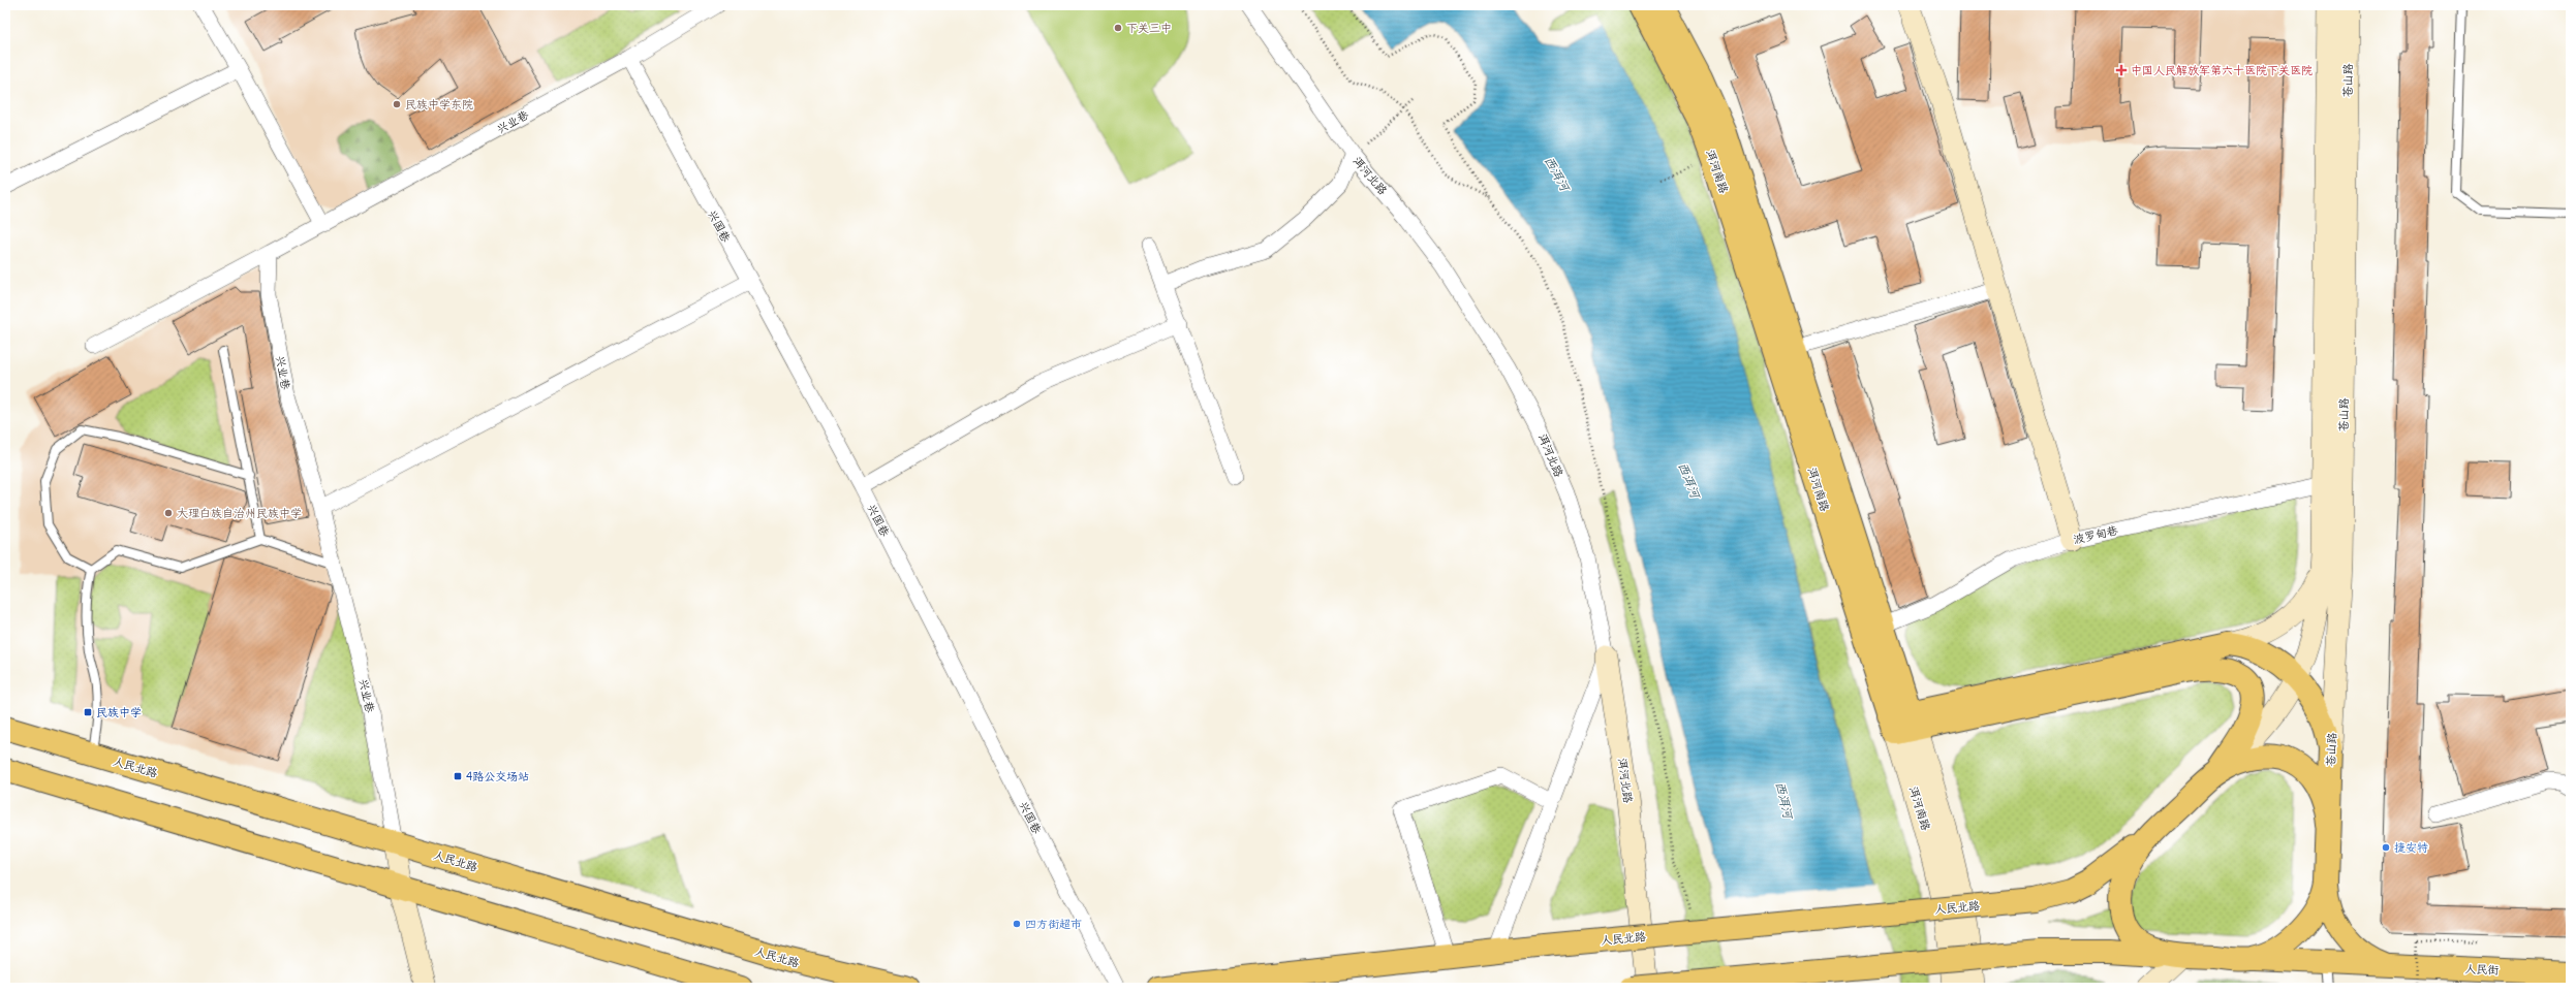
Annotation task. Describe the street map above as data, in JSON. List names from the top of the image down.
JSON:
{
  "streets": {
    "main road": [
      "苍山路",
      "兴业巷",
      "洱河南路",
      "洱河北路",
      "人民北路",
      "人民街"
    ],
    "street": ["兴国巷", "波罗甸巷"]
  },
  "crossings": [
    ["苍山路", "波罗甸巷"],
    ["兴业巷", "兴国巷"],
    ["兴业巷", "人民北路"],
    ["洱河南路", "波罗甸巷"]
  ],
  "water": ["西洱河"],
  "places": {
    "other": [
      "下关三中",
      "民族中学东院",
      "大理白族自治州民族中学",
      "捷安特",
      "四方街超市"
    ],
    "health": ["中国人民解放军第六十医院下关医院"],
    "transit": ["民族中学", "4路公交场站"]
  }
}
